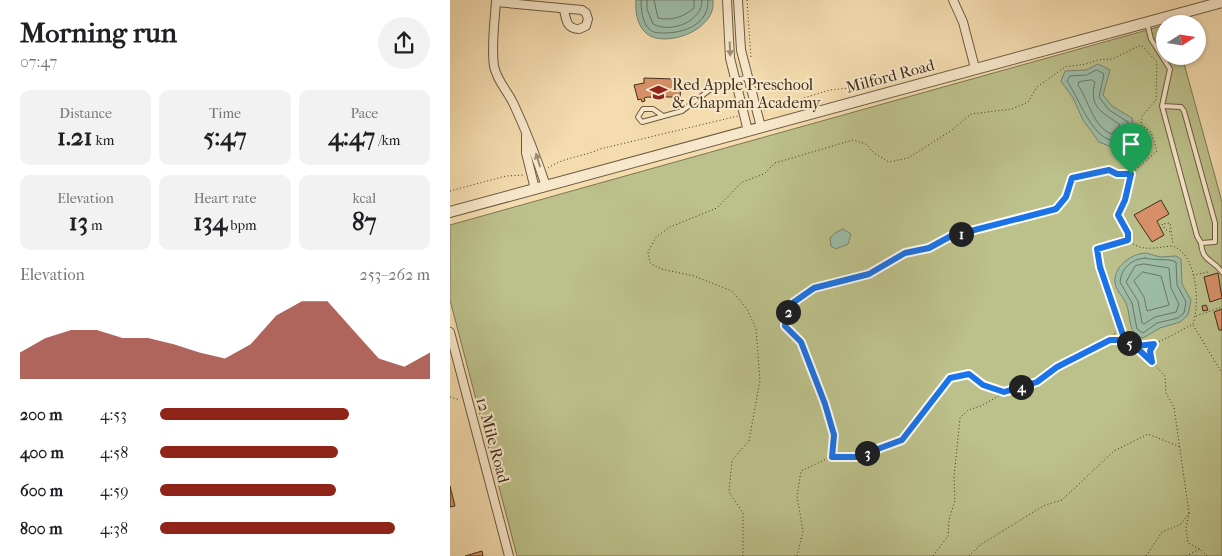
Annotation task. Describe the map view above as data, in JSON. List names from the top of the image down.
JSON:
{
  "streets": {
    "street": ["Milford Road", "12 Mile Road"]
  },
  "places": {
    "school or university": ["Red Apple Preschool & Chapman Academy"]
  },
  "north": "right",
  "page": {
    "heading": ["Morning run", "07:47"],
    "stats": [
      ["Distance", "1.21 km"],
      ["Time", "5:47"],
      ["Pace", "4:47 /km"],
      ["Elevation", "13 m"],
      ["Heart rate", "134 bpm"],
      ["kcal", "87"]
    ],
    "pins": [
      "1",
      "2",
      "5",
      "4",
      "3"
    ],
    "chart": ["Elevation", "253–262 m"],
    "list": [
      {
        "name": "200 m",
        "note": "4:53"
      },
      {
        "name": "400 m",
        "note": "4:58"
      },
      {
        "name": "600 m",
        "note": "4:59"
      },
      {
        "name": "800 m",
        "note": "4:38"
      }
    ]
  }
}
